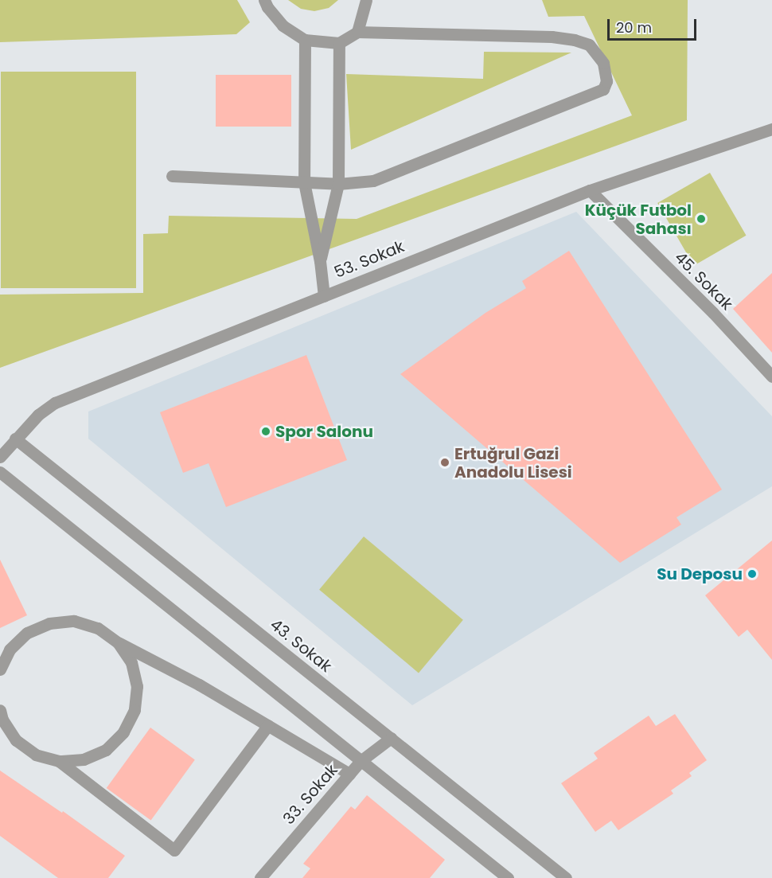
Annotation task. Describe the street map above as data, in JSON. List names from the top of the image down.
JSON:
{
  "streets": {
    "street": [
      "53. Sokak",
      "45. Sokak",
      "43. Sokak",
      "33. Sokak"
    ]
  },
  "crossings": [
    ["53. Sokak", "45. Sokak"],
    ["53. Sokak", "43. Sokak"],
    ["43. Sokak", "33. Sokak"]
  ],
  "places": [
    "Küçük Futbol Sahası",
    "Spor Salonu",
    "Ertuğrul Gazi Anadolu Lisesi",
    "Su Deposu"
  ],
  "scale_bar": "20 m"
}
